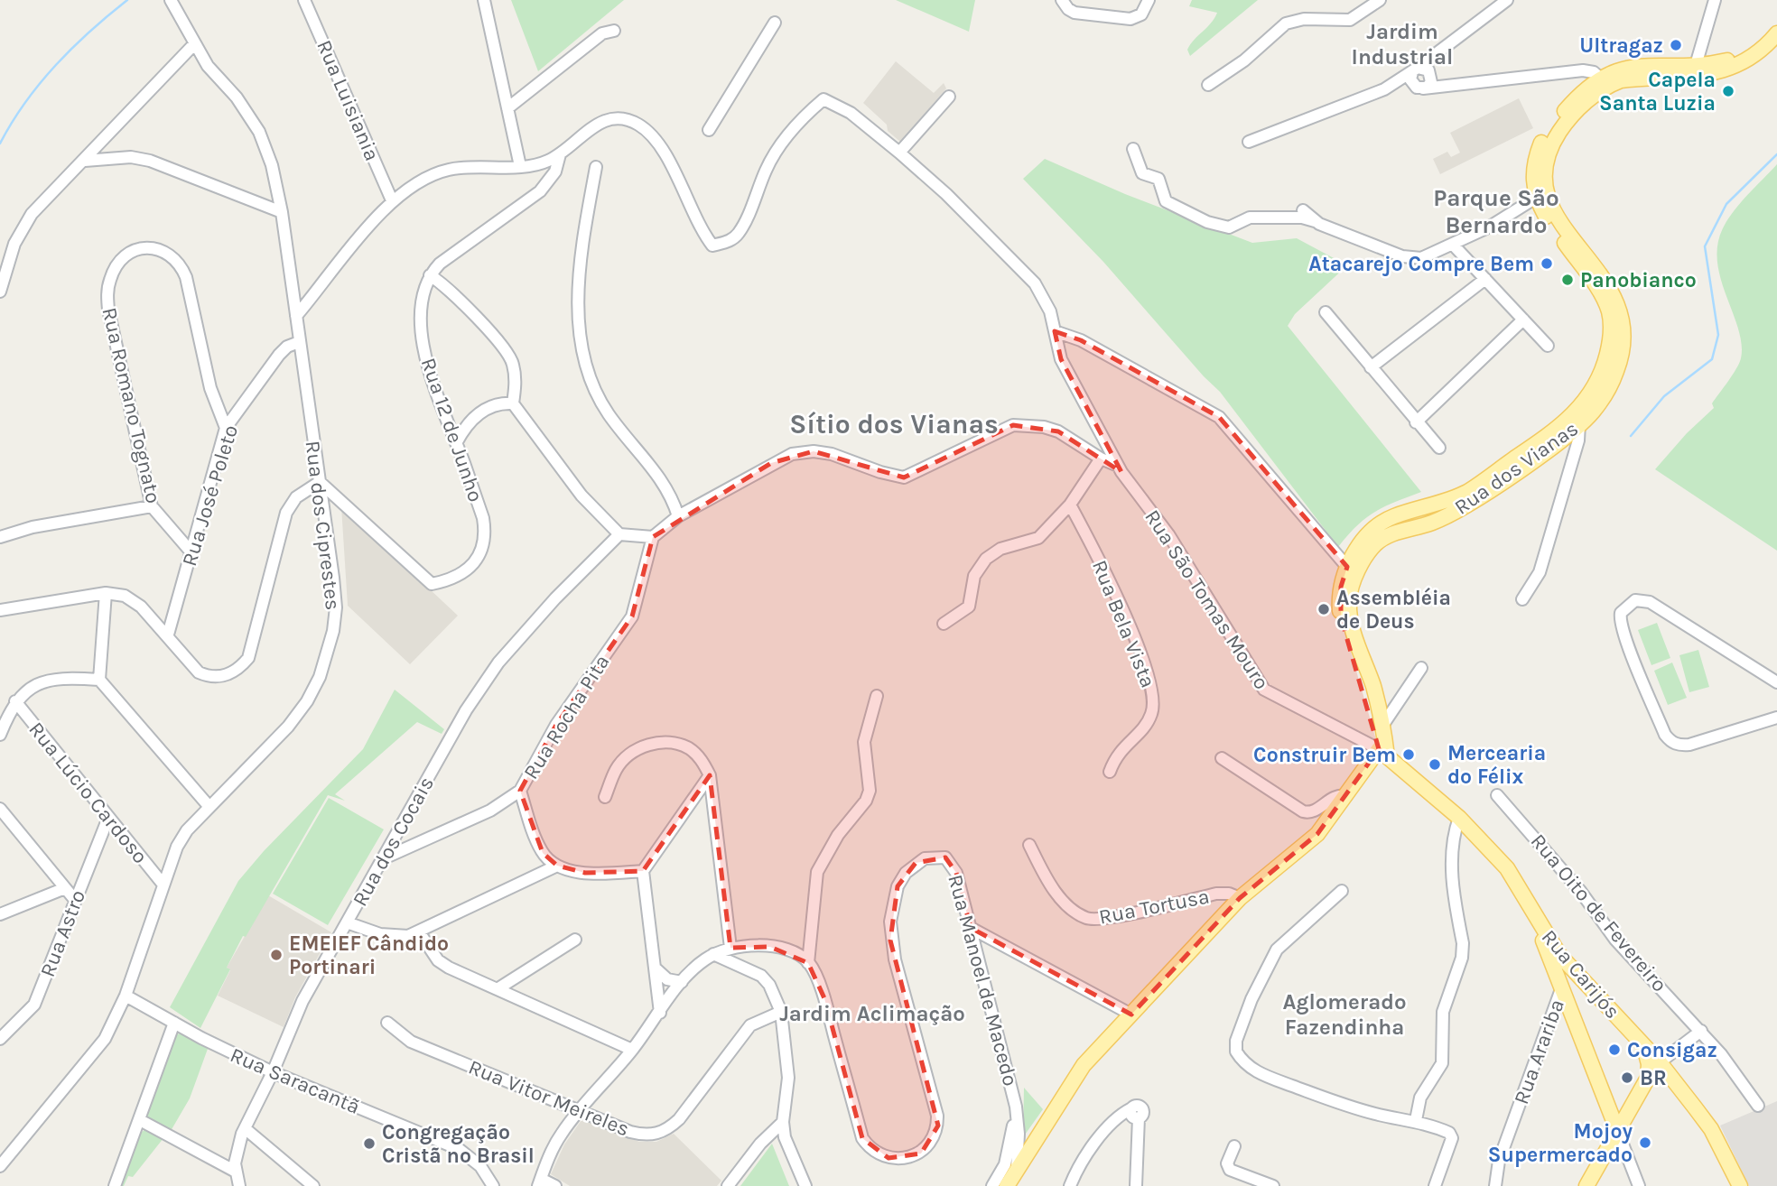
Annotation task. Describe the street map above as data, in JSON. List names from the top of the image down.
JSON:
{
  "streets": {
    "main road": ["Rua dos Vianas", "Rua Carijós"],
    "street": [
      "Rua Luisiania",
      "Rua Romano Tognato",
      "Rua 12 de Junho",
      "Rua José Poleto",
      "Rua dos Ciprestes",
      "Rua São Tomas Mouro",
      "Rua Bela Vista",
      "Rua Rocha Pita",
      "Rua Lúcio Cardoso",
      "Rua dos Cocais",
      "Rua Tortusa",
      "Rua Oito de Fevereiro",
      "Rua Astro",
      "Rua Manoel de Macedo",
      "Rua Arariba",
      "Rua Saracantã",
      "Rua Vitor Meireles"
    ]
  },
  "crossings": [
    ["Rua Romano Tognato", "Rua José Poleto"],
    ["Rua 12 de Junho", "Rua dos Ciprestes"],
    ["Rua dos Vianas", "Rua São Tomas Mouro"],
    ["Rua dos Vianas", "Rua Carijós"],
    ["Rua José Poleto", "Rua dos Ciprestes"],
    ["Rua dos Ciprestes", "Rua Lúcio Cardoso"],
    ["Rua dos Ciprestes", "Rua Saracantã"],
    ["Rua São Tomas Mouro", "Rua Carijós"],
    ["Rua Rocha Pita", "Rua dos Cocais"],
    ["Rua Lúcio Cardoso", "Rua Astro"],
    ["Rua dos Cocais", "Rua Saracantã"]
  ],
  "districts": [
    "Jardim Industrial",
    "Parque São Bernardo",
    "Sítio dos Vianas",
    "Aglomerado Fazendinha",
    "Jardim Aclimação"
  ],
  "places": [
    "Ultragaz",
    "Capela Santa Luzia",
    "Atacarejo Compre Bem",
    "Panobianco",
    "Assembléia de Deus",
    "Construir Bem",
    "Mercearia do Félix",
    "EMEIEF Cândido Portinari",
    "Consigaz",
    "BR",
    "Mojoy Supermercado",
    "Congregação Cristã no Brasil"
  ]
}
